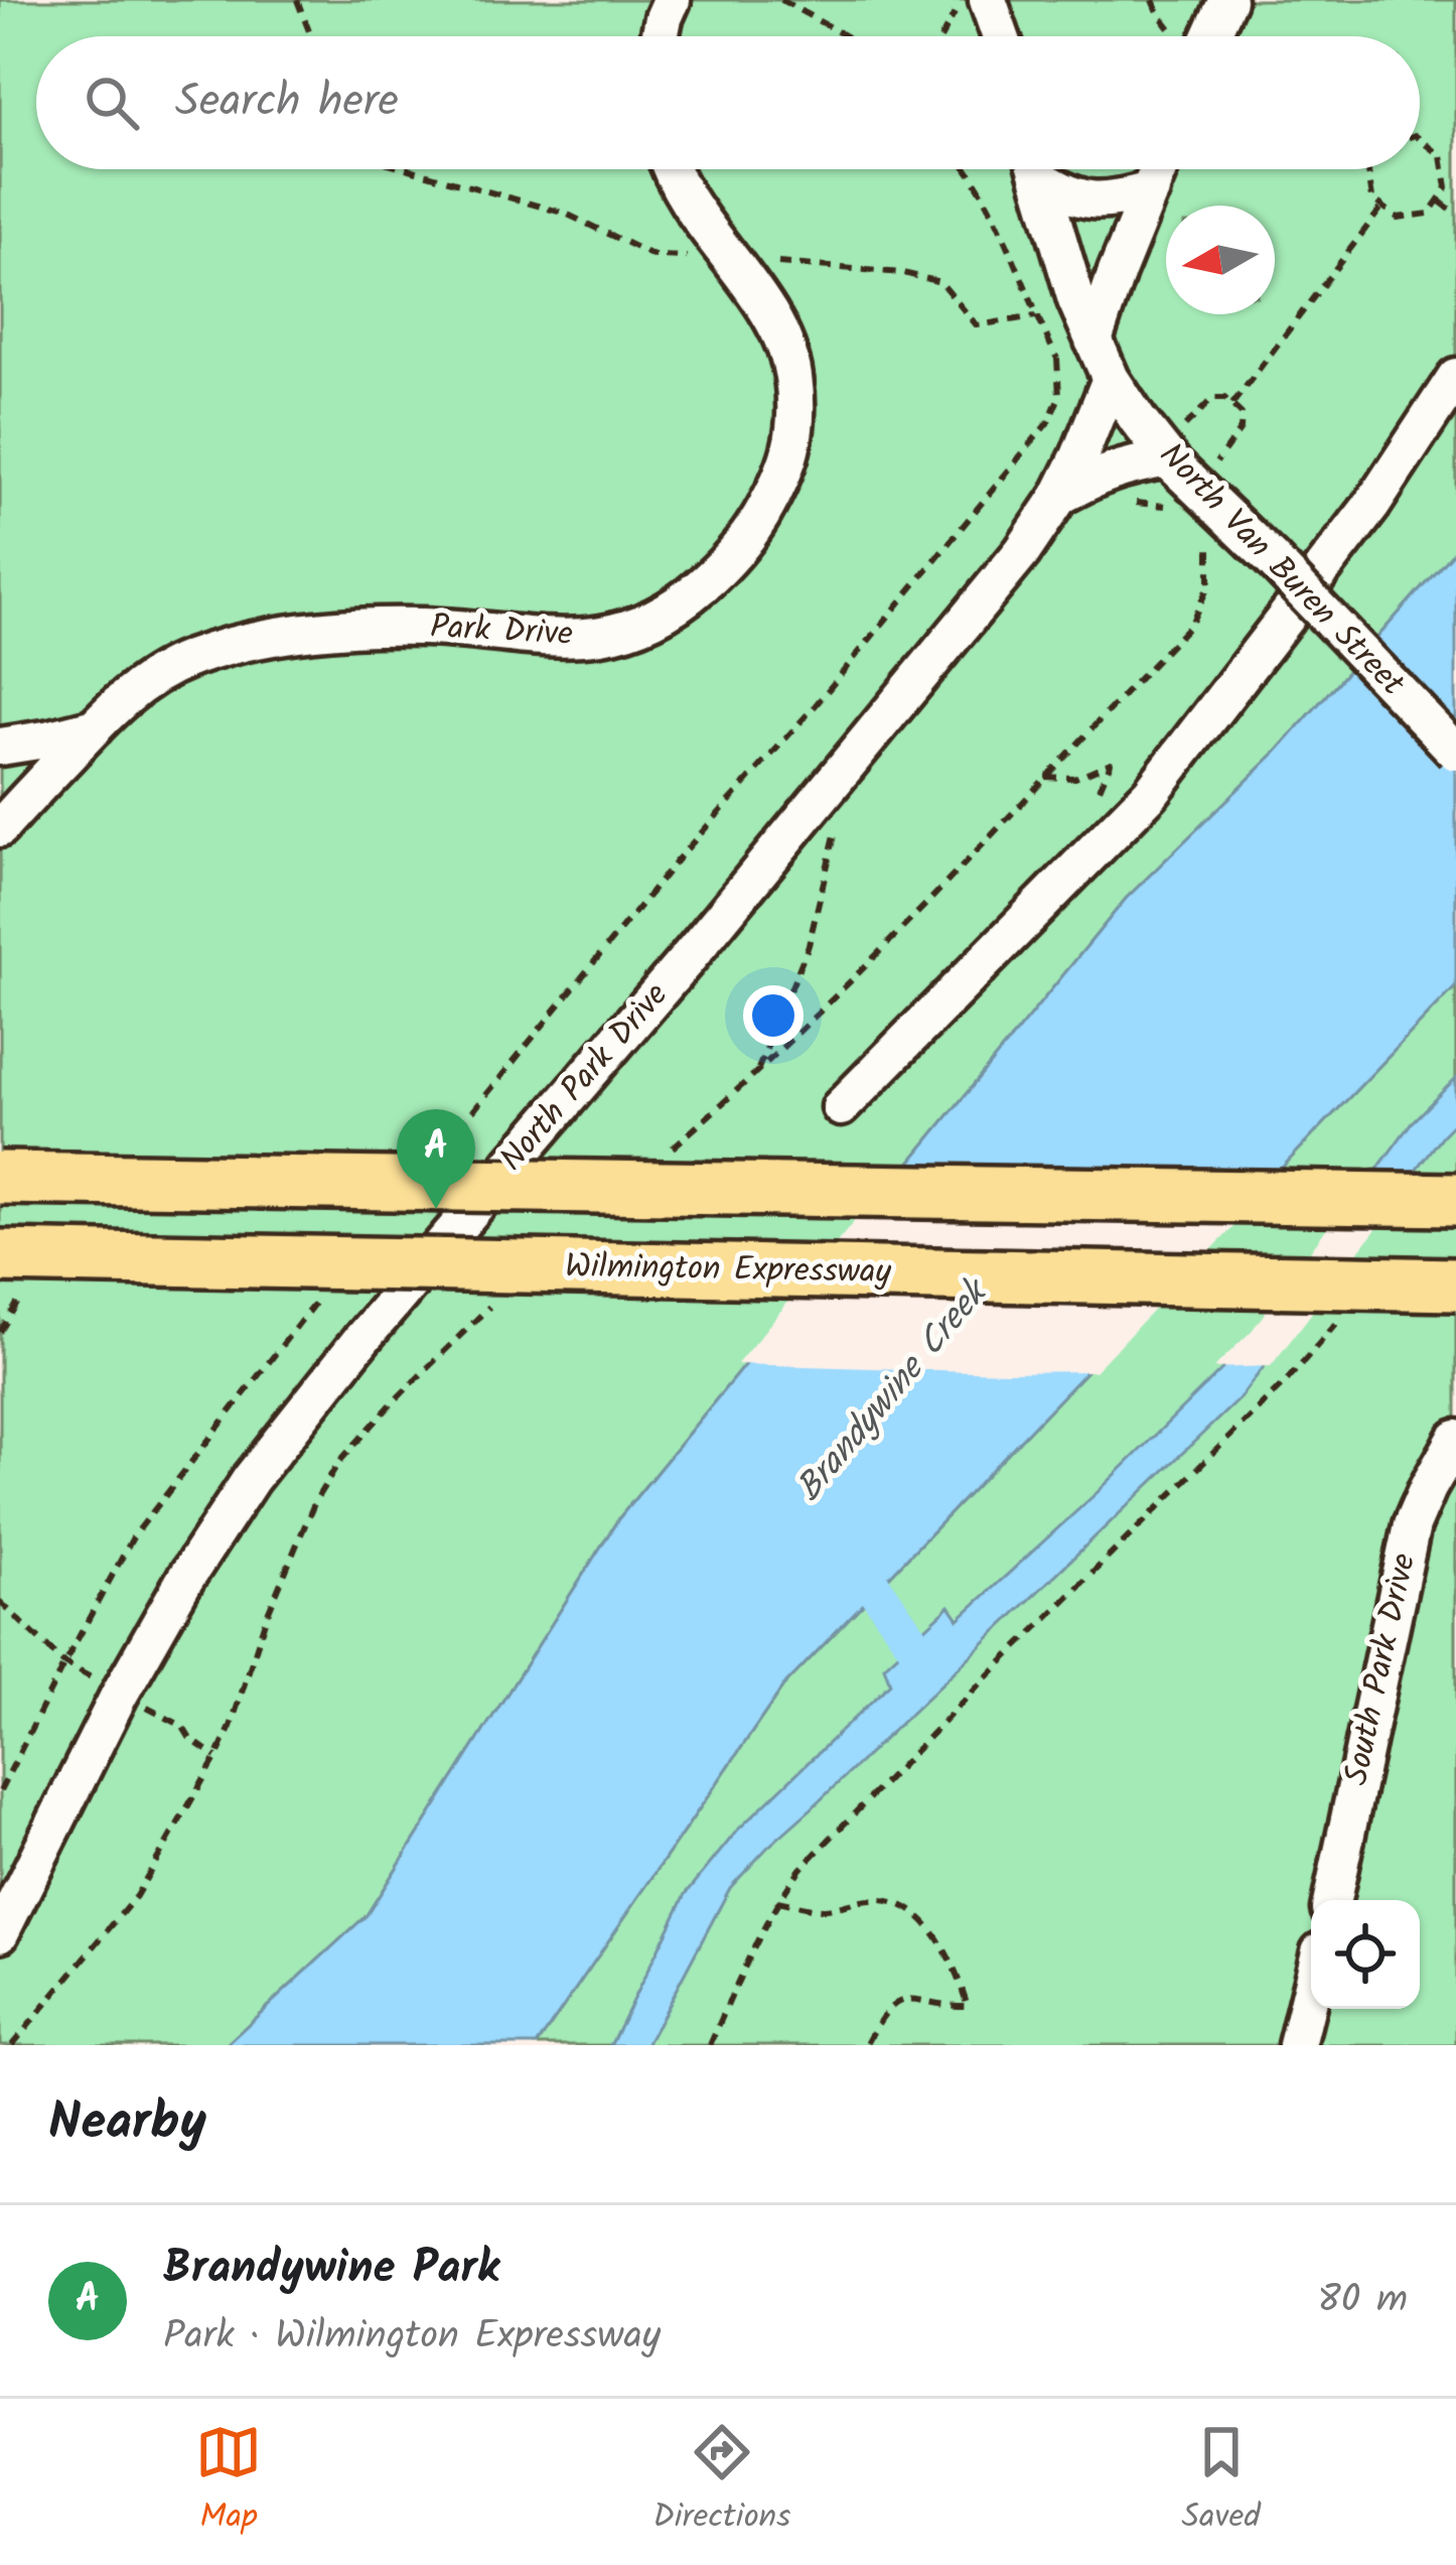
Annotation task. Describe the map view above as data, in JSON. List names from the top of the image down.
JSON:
{
  "streets": {
    "highway": ["Wilmington Expressway"],
    "street": [
      "North Van Buren Street",
      "Park Drive",
      "North Park Drive",
      "South Park Drive"
    ]
  },
  "crossings": [
    ["North Van Buren Street", "North Park Drive"]
  ],
  "water": ["Brandywine Creek"],
  "north": "left",
  "page": {
    "search": "Search here",
    "pins": "A",
    "heading": "Nearby",
    "list": [
      {
        "mark": "A",
        "name": "Brandywine Park",
        "note": "Park · Wilmington Expressway",
        "value": "80 m"
      }
    ],
    "nav": ["Map", "Directions", "Saved"]
  }
}
